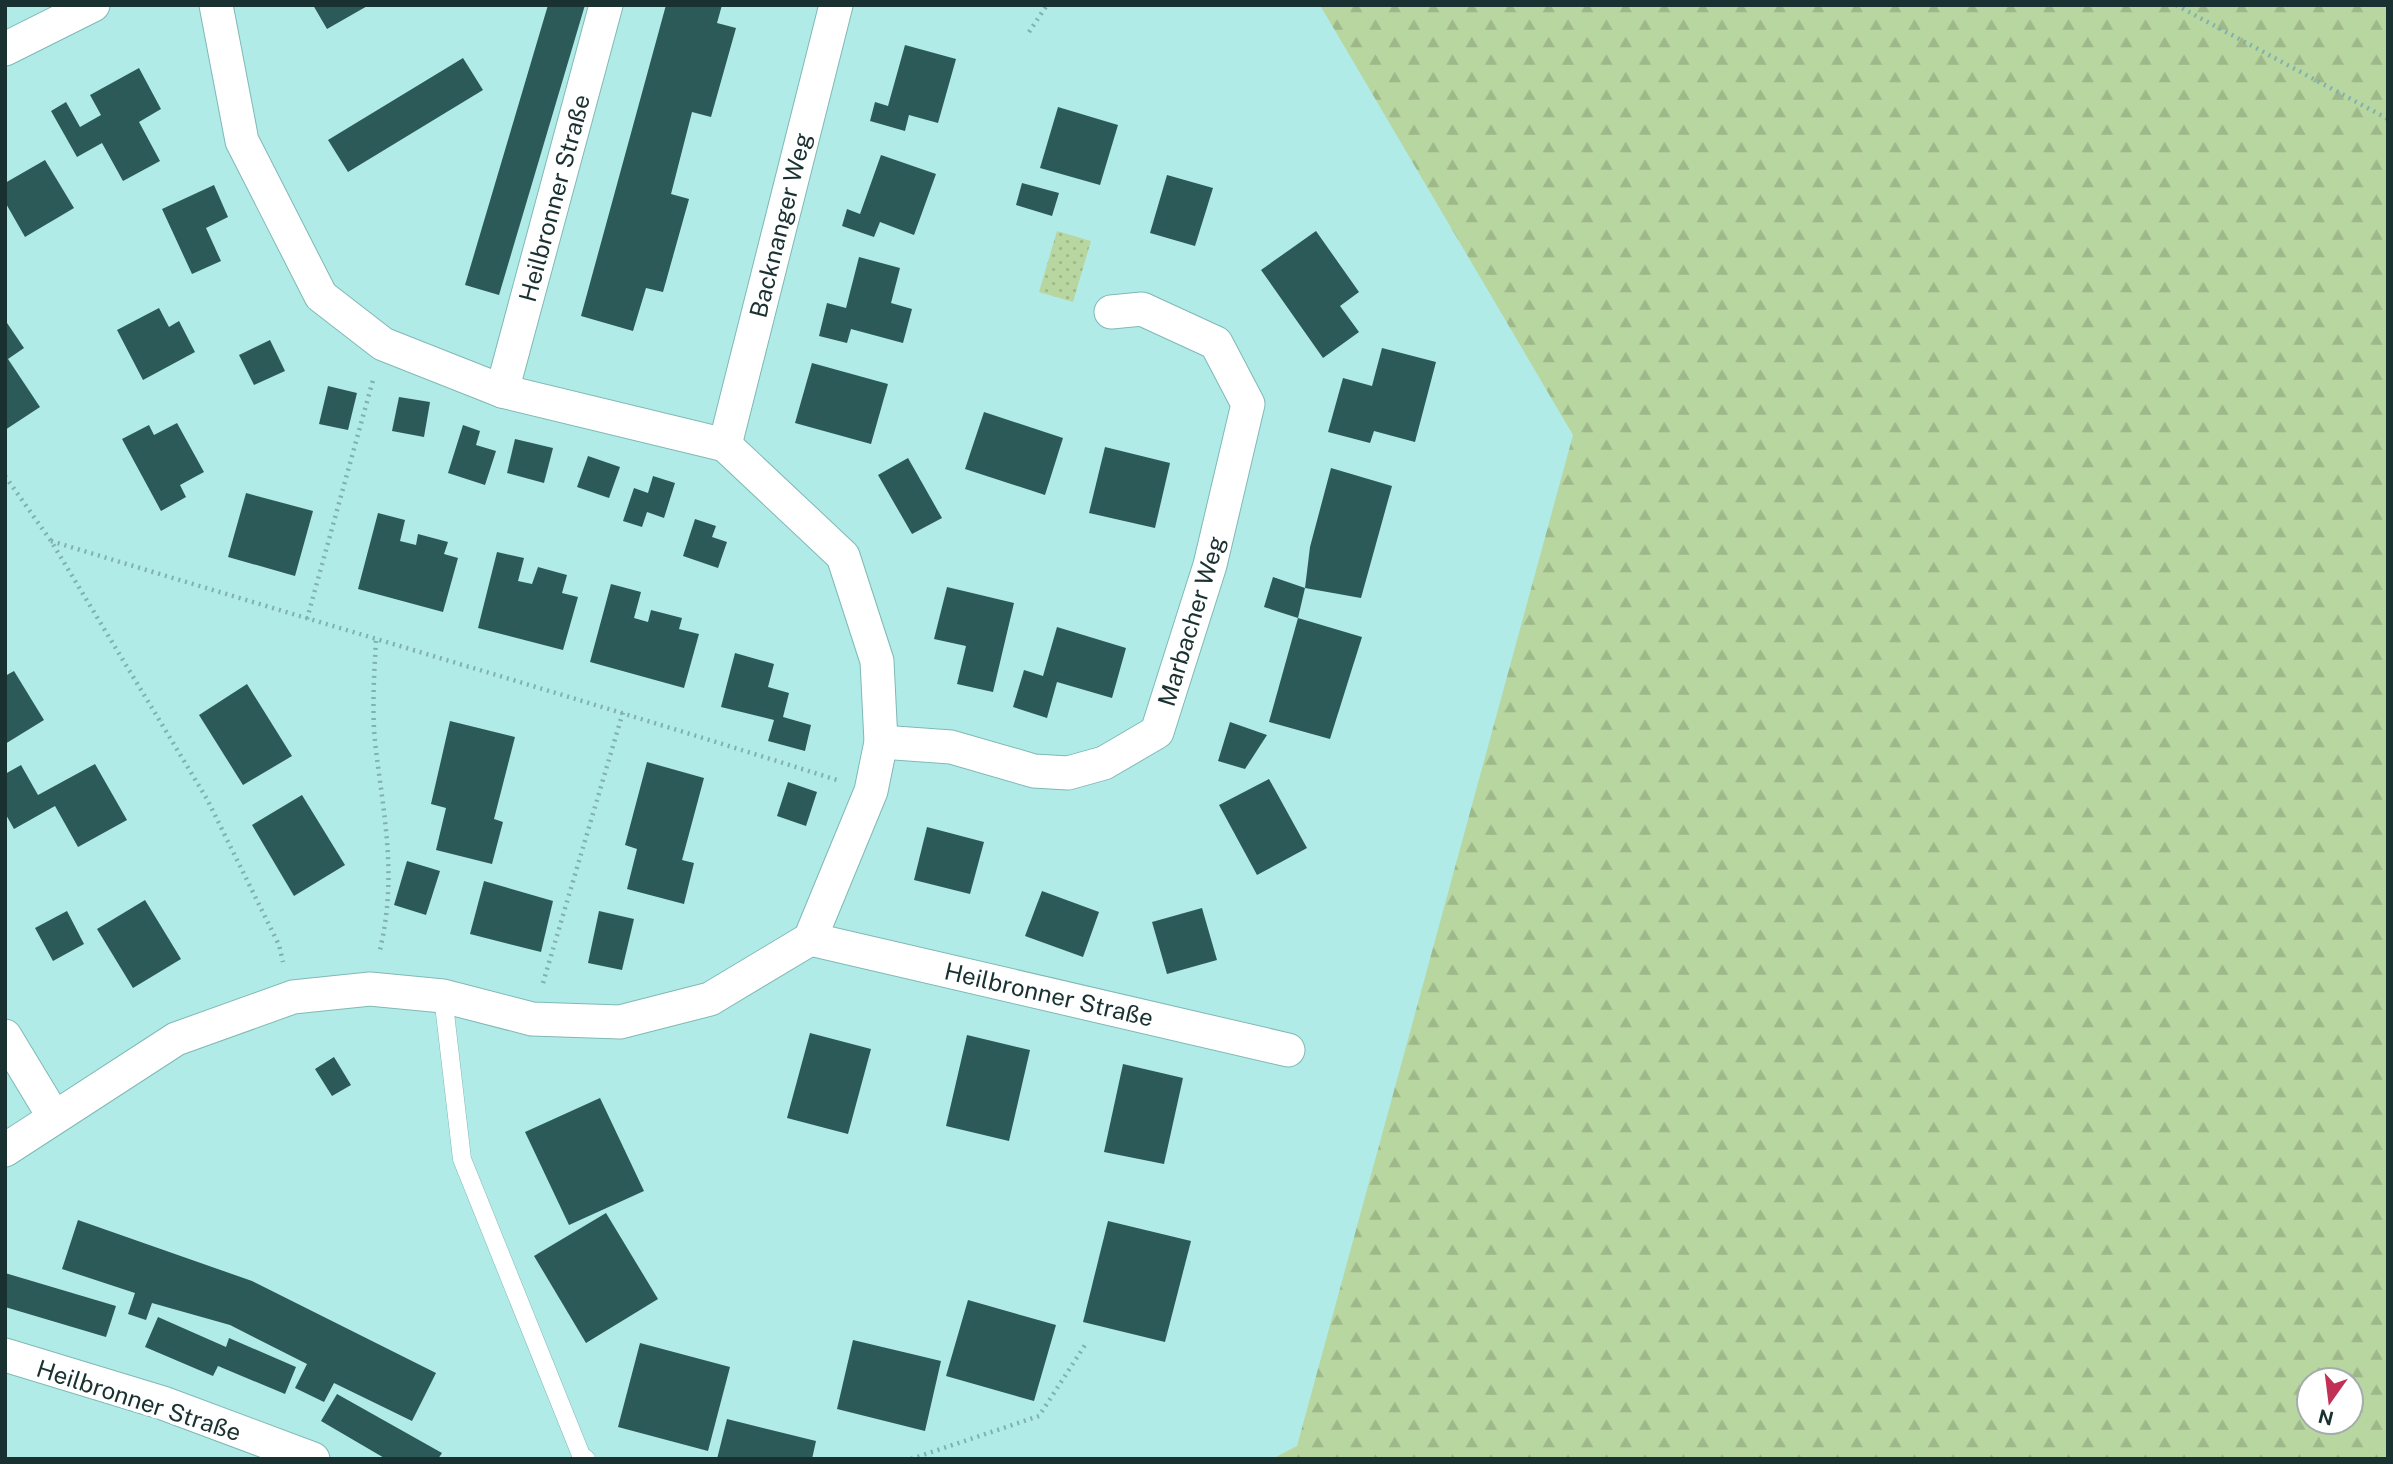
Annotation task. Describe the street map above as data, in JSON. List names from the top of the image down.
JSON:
{
  "streets": {
    "street": ["Heilbronner Straße", "Backnanger Weg", "Marbacher Weg"]
  },
  "north": "bottom"
}
